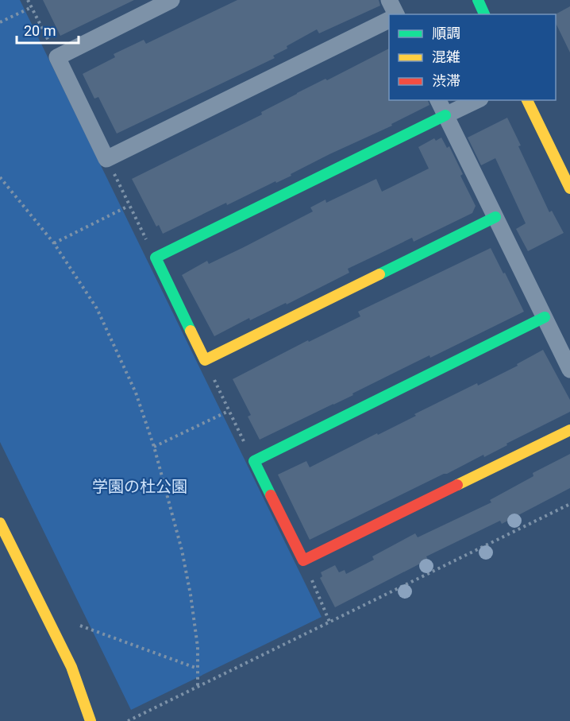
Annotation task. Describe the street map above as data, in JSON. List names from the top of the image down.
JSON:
{
  "parks": ["学園の杜公園"],
  "legend": ["順調", "混雑", "渋滞"],
  "scale_bar": "20 m"
}
